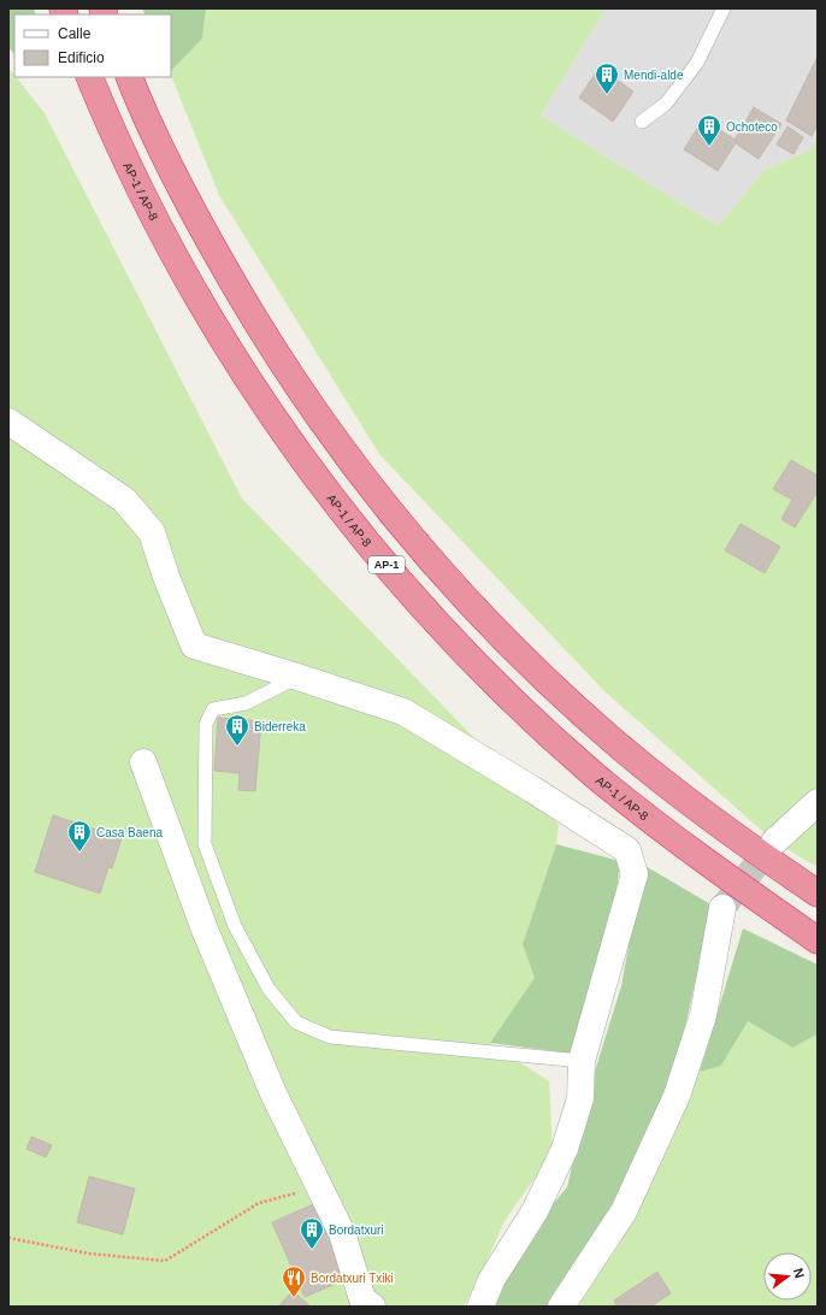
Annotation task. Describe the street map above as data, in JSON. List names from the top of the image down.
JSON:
{
  "streets": {
    "highway": ["AP-1 / AP-8", "AP-1"]
  },
  "places": {
    "building": [
      "Mendi-alde",
      "Ochoteco",
      "Biderreka",
      "Casa Baena",
      "Bordatxuri"
    ],
    "restaurant": ["Bordatxuri Txiki"]
  },
  "legend": ["Calle", "Edificio"],
  "north": "right"
}
